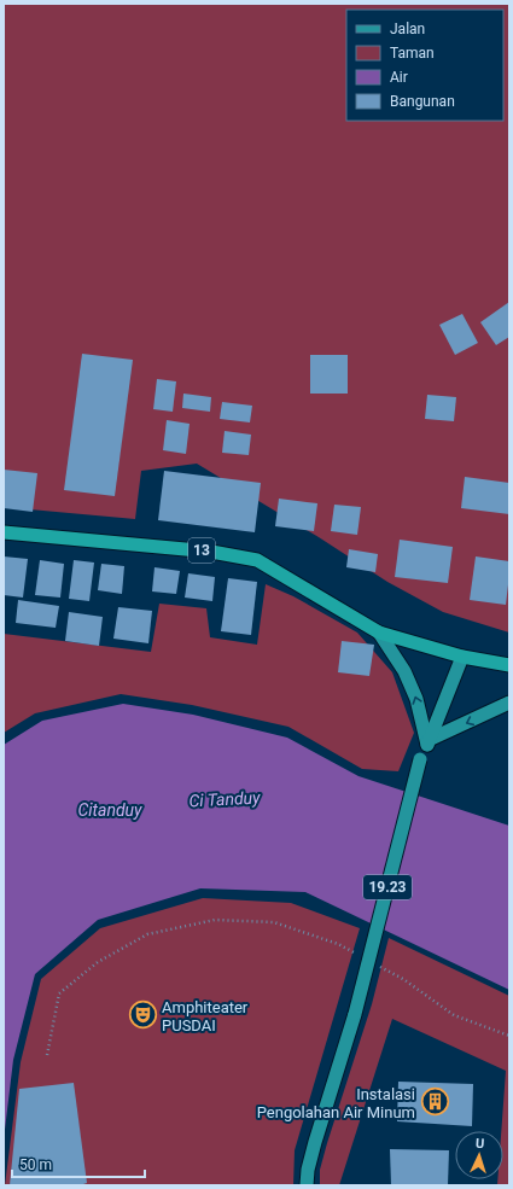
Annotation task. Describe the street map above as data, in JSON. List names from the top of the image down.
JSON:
{
  "streets": {
    "highway": ["13"],
    "main road": ["19.23"]
  },
  "crossings": [
    ["13", "19.23"]
  ],
  "water": ["Ci Tanduy", "Citanduy"],
  "places": {
    "theatre": ["Amphiteater PUSDAI"],
    "building": ["Instalasi Pengolahan Air Minum"]
  },
  "legend": [
    "Jalan",
    "Taman",
    "Air",
    "Bangunan"
  ],
  "scale_bar": "50 m",
  "north": "top"
}
